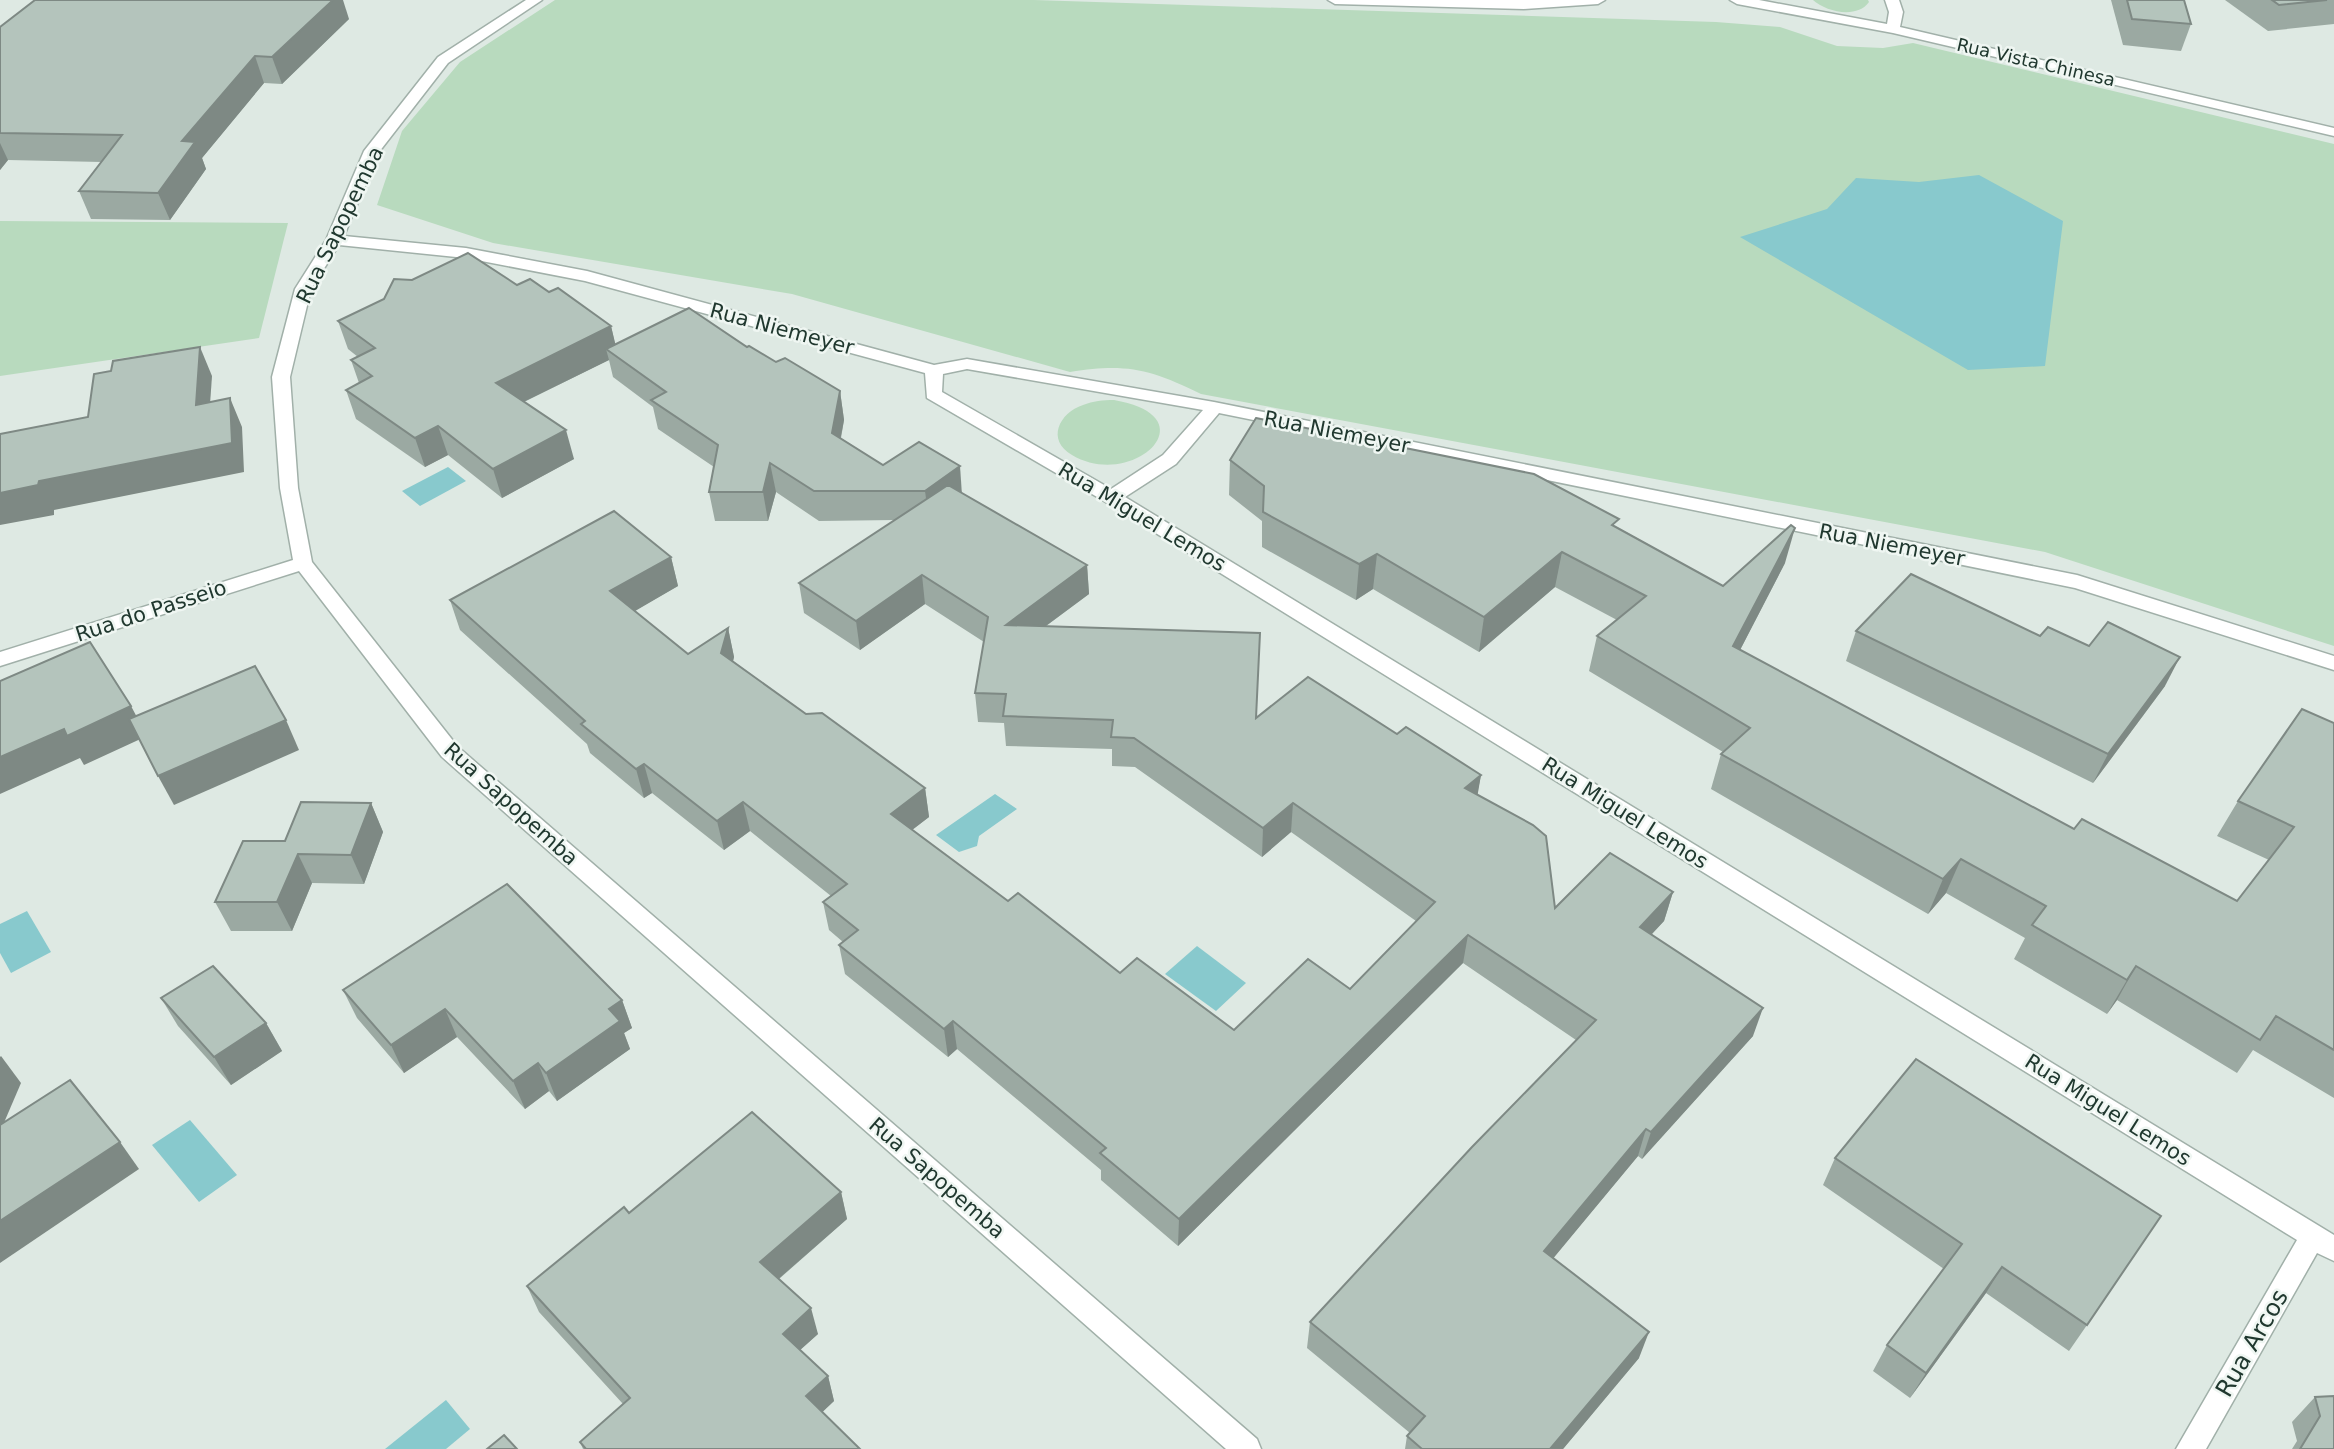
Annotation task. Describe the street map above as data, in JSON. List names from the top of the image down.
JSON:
{
  "streets": {
    "street": [
      "Rua Vista Chinesa",
      "Rua Sapopemba",
      "Rua Niemeyer",
      "Rua Miguel Lemos",
      "Rua do Passeio",
      "Rua Arcos"
    ]
  },
  "crossings": [
    ["Rua Sapopemba", "Rua Niemeyer"],
    ["Rua Sapopemba", "Rua do Passeio"],
    ["Rua Niemeyer", "Rua Miguel Lemos"],
    ["Rua Miguel Lemos", "Rua Arcos"]
  ]
}
